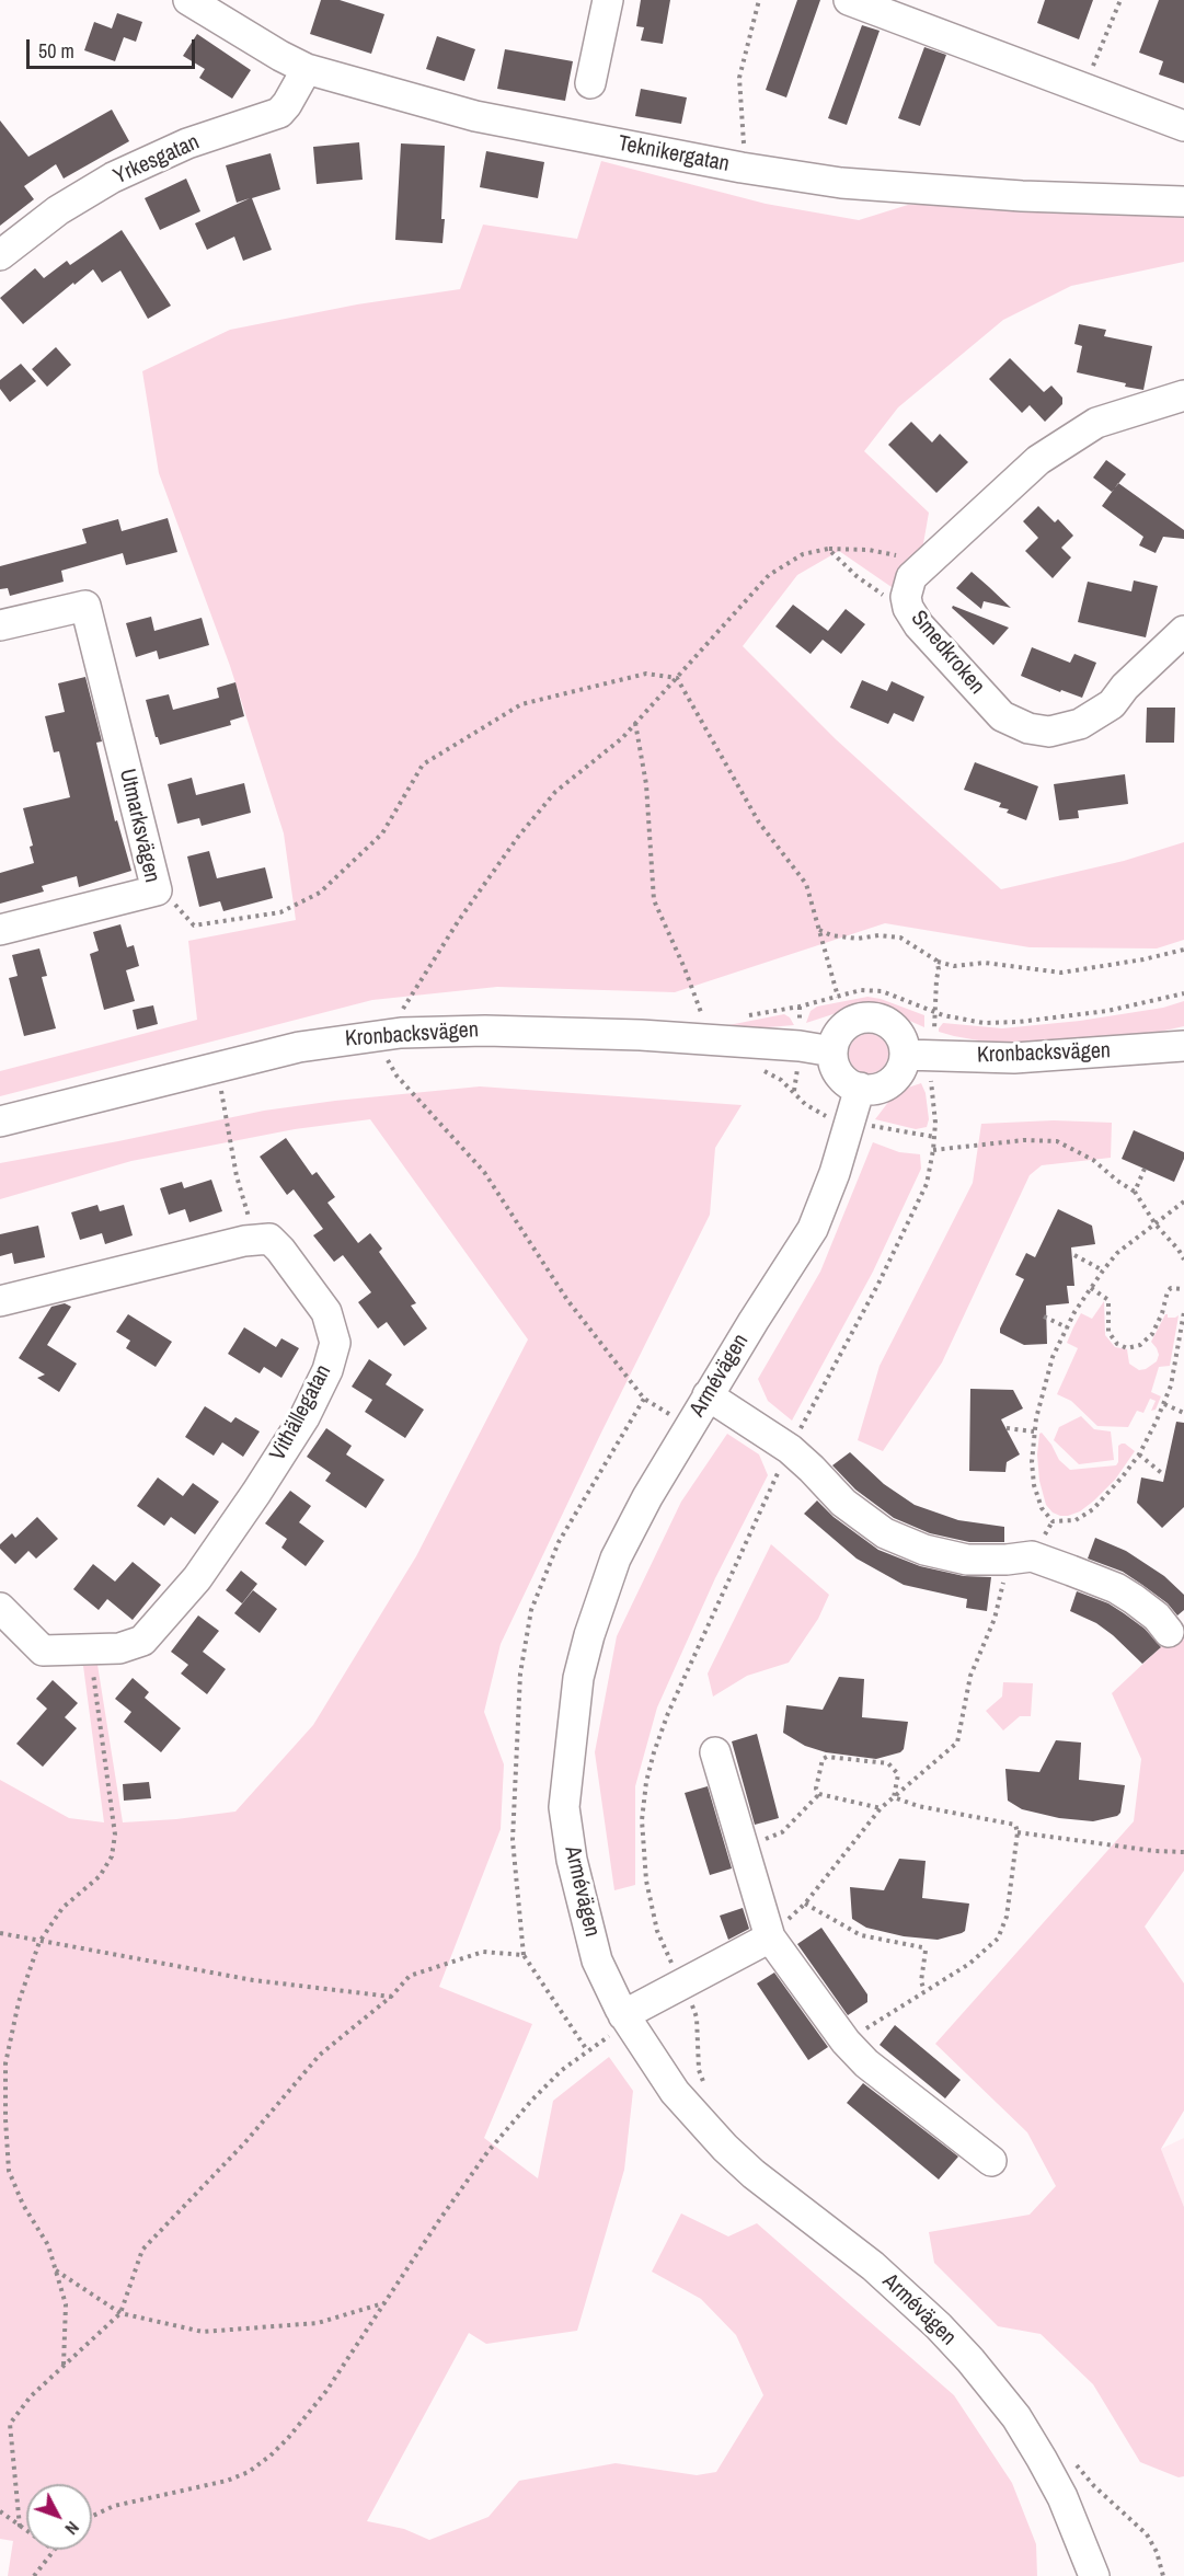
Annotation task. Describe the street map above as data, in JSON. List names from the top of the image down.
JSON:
{
  "streets": {
    "street": [
      "Teknikergatan",
      "Yrkesgatan",
      "Smedkroken",
      "Utmarksvägen",
      "Kronbacksvägen",
      "Armévägen",
      "Vithällegatan"
    ]
  },
  "crossings": [
    ["Teknikergatan", "Yrkesgatan"],
    ["Kronbacksvägen", "Armévägen"]
  ],
  "scale_bar": "50 m",
  "north": "bottom right"
}
